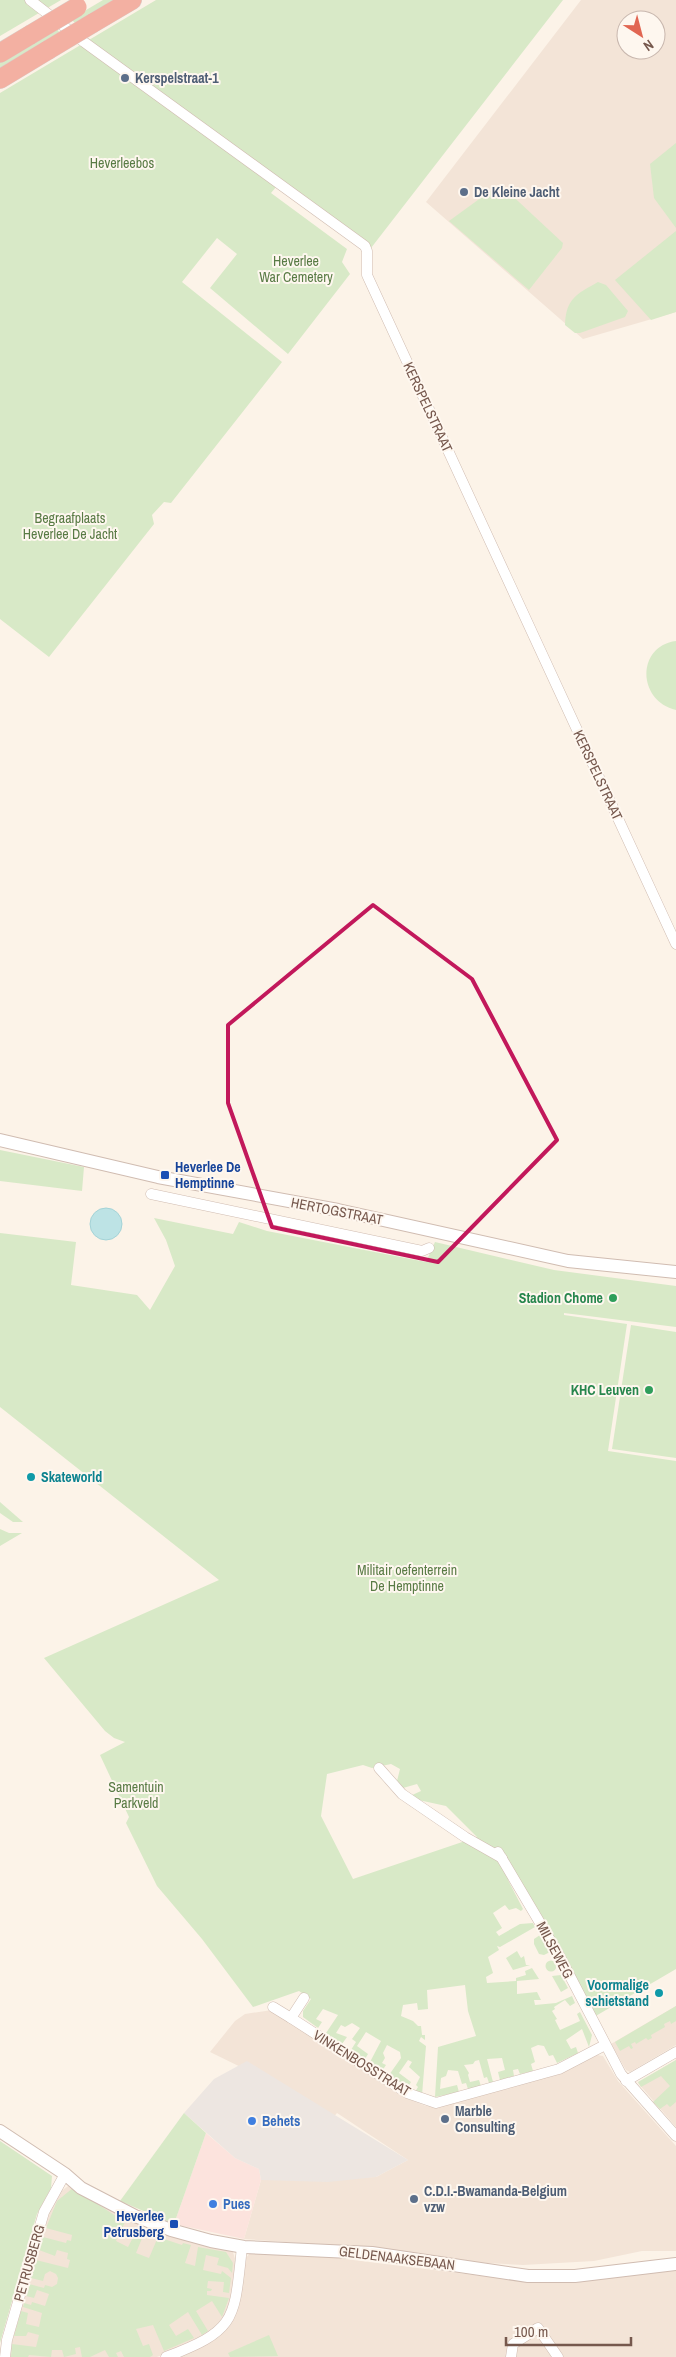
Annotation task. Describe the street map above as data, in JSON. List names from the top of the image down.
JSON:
{
  "streets": {
    "street": [
      "KERSPELSTRAAT",
      "HERTOGSTRAAT",
      "MILSEWEG",
      "VINKENBOSSTRAAT",
      "GELDENAAKSEBAAN",
      "PETRUSBERG"
    ]
  },
  "crossings": [
    ["MILSEWEG", "VINKENBOSSTRAAT"],
    ["GELDENAAKSEBAAN", "PETRUSBERG"]
  ],
  "parks": [
    "Heverleebos",
    "Heverlee War Cemetery",
    "Begraafplaats Heverlee De Jacht",
    "Militair oefenterrein De Hemptinne",
    "Samentuin Parkveld"
  ],
  "places": {
    "other": [
      "Kerspelstraat-1",
      "De Kleine Jacht",
      "Stadion Chome",
      "KHC Leuven",
      "Skateworld",
      "Voormalige schietstand",
      "Marble Consulting",
      "Behets",
      "C.D.I.-Bwamanda-Belgium vzw",
      "Pues"
    ],
    "transit": ["Heverlee De Hemptinne", "Heverlee Petrusberg"]
  },
  "scale_bar": "100 m",
  "north": "bottom right"
}
